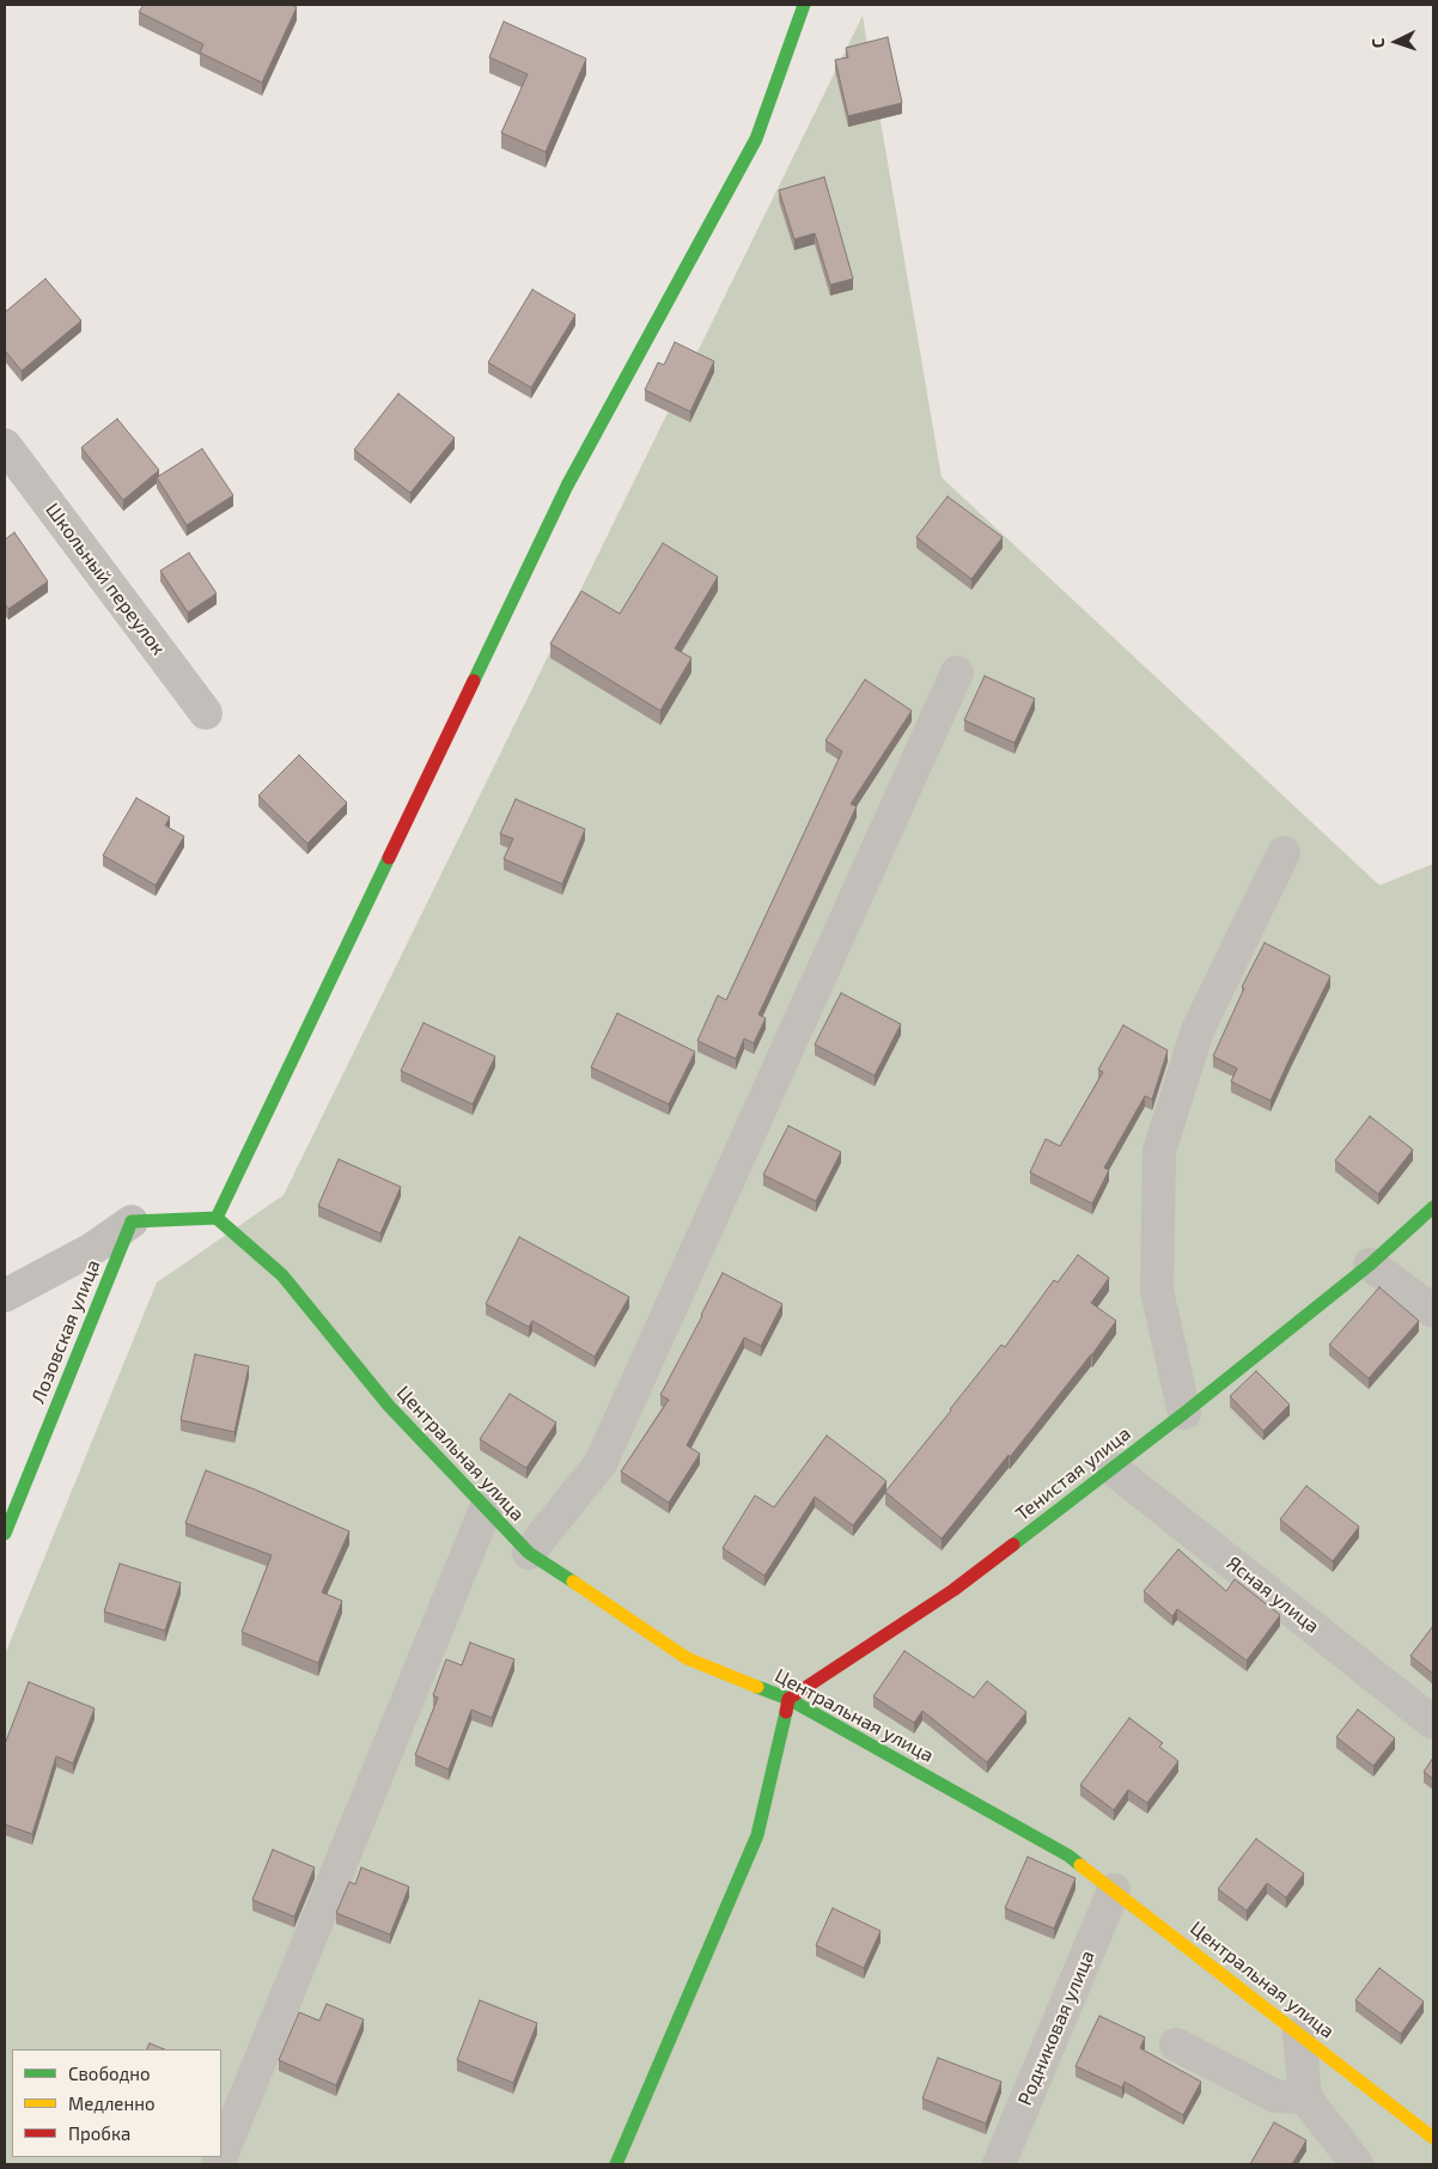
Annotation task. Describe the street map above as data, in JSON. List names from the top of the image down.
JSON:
{
  "streets": {
    "street": [
      "Школьный переулок",
      "Лозовская улица",
      "Центральная улица",
      "Тенистая улица",
      "Ясная улица",
      "Родниковая улица"
    ]
  },
  "crossings": [
    ["Центральная улица", "Тенистая улица"],
    ["Центральная улица", "Родниковая улица"],
    ["Тенистая улица", "Ясная улица"]
  ],
  "legend": ["Свободно", "Медленно", "Пробка"],
  "north": "left"
}
